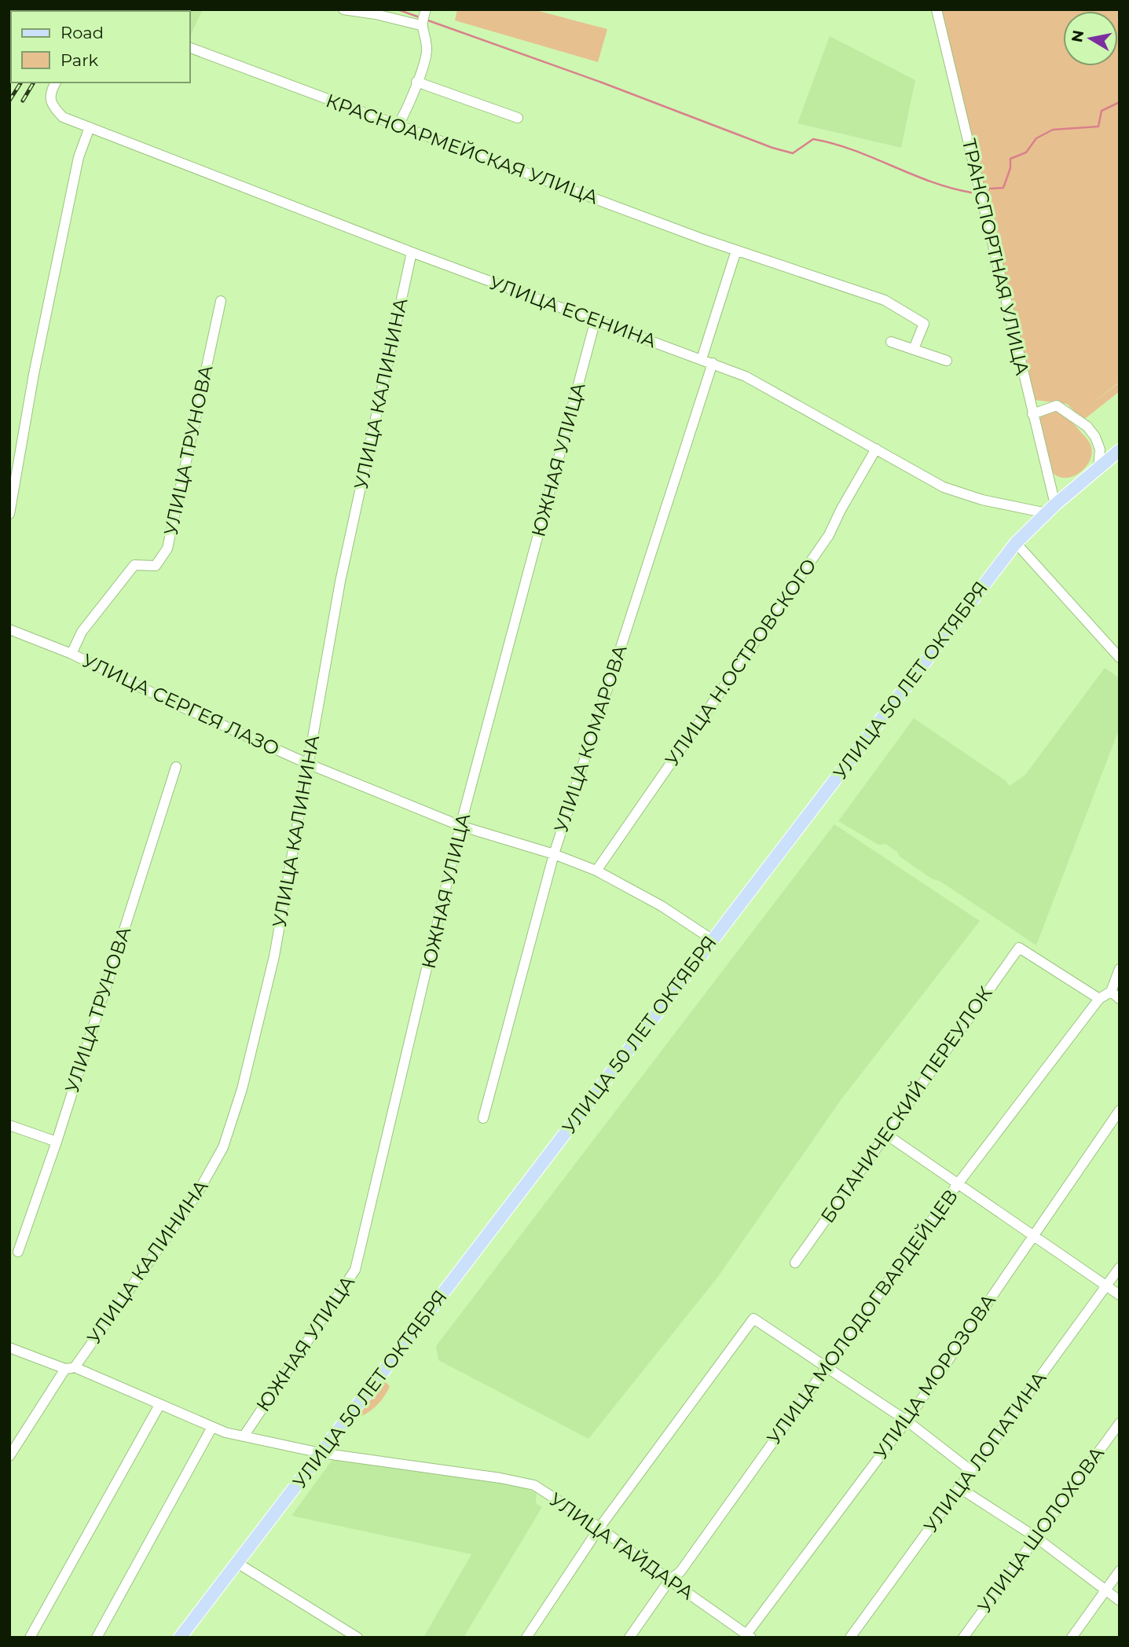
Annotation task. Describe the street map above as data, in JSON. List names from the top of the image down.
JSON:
{
  "streets": {
    "main road": ["УЛИЦА 50 ЛЕТ ОКТЯБРЯ"],
    "street": [
      "КРАСНОАРМЕЙСКАЯ УЛИЦА",
      "ТРАНСПОРТНАЯ УЛИЦА",
      "УЛИЦА ЕСЕНИНА",
      "УЛИЦА КАЛИНИНА",
      "УЛИЦА ТРУНОВА",
      "ЮЖНАЯ УЛИЦА",
      "УЛИЦА Н.ОСТРОВСКОГО",
      "УЛИЦА СЕРГЕЯ ЛАЗО",
      "УЛИЦА КОМАРОВА",
      "БОТАНИЧЕСКИЙ ПЕРЕУЛОК",
      "УЛИЦА МОЛОДОГВАРДЕЙЦЕВ",
      "УЛИЦА МОРОЗОВА",
      "УЛИЦА ЛОПАТИНА",
      "УЛИЦА ШОЛОХОВА",
      "УЛИЦА ГАЙДАРА"
    ]
  },
  "crossings": [
    ["ТРАНСПОРТНАЯ УЛИЦА", "УЛИЦА ЕСЕНИНА"],
    ["ТРАНСПОРТНАЯ УЛИЦА", "УЛИЦА 50 ЛЕТ ОКТЯБРЯ"],
    ["УЛИЦА ЕСЕНИНА", "УЛИЦА КАЛИНИНА"],
    ["УЛИЦА ЕСЕНИНА", "ЮЖНАЯ УЛИЦА"],
    ["УЛИЦА ЕСЕНИНА", "УЛИЦА Н.ОСТРОВСКОГО"],
    ["УЛИЦА ЕСЕНИНА", "УЛИЦА 50 ЛЕТ ОКТЯБРЯ"],
    ["УЛИЦА ЕСЕНИНА", "УЛИЦА КОМАРОВА"],
    ["УЛИЦА КАЛИНИНА", "УЛИЦА СЕРГЕЯ ЛАЗО"],
    ["УЛИЦА КАЛИНИНА", "УЛИЦА ГАЙДАРА"],
    ["УЛИЦА ТРУНОВА", "УЛИЦА СЕРГЕЯ ЛАЗО"],
    ["ЮЖНАЯ УЛИЦА", "УЛИЦА СЕРГЕЯ ЛАЗО"],
    ["ЮЖНАЯ УЛИЦА", "УЛИЦА ГАЙДАРА"],
    ["УЛИЦА Н.ОСТРОВСКОГО", "УЛИЦА СЕРГЕЯ ЛАЗО"],
    ["УЛИЦА 50 ЛЕТ ОКТЯБРЯ", "УЛИЦА СЕРГЕЯ ЛАЗО"],
    ["УЛИЦА 50 ЛЕТ ОКТЯБРЯ", "УЛИЦА ГАЙДАРА"],
    ["УЛИЦА СЕРГЕЯ ЛАЗО", "УЛИЦА КОМАРОВА"],
    ["БОТАНИЧЕСКИЙ ПЕРЕУЛОК", "УЛИЦА МОЛОДОГВАРДЕЙЦЕВ"],
    ["УЛИЦА МОЛОДОГВАРДЕЙЦЕВ", "УЛИЦА ГАЙДАРА"],
    ["УЛИЦА МОРОЗОВА", "УЛИЦА ГАЙДАРА"]
  ],
  "legend": ["Road", "Park"],
  "north": "left"
}
